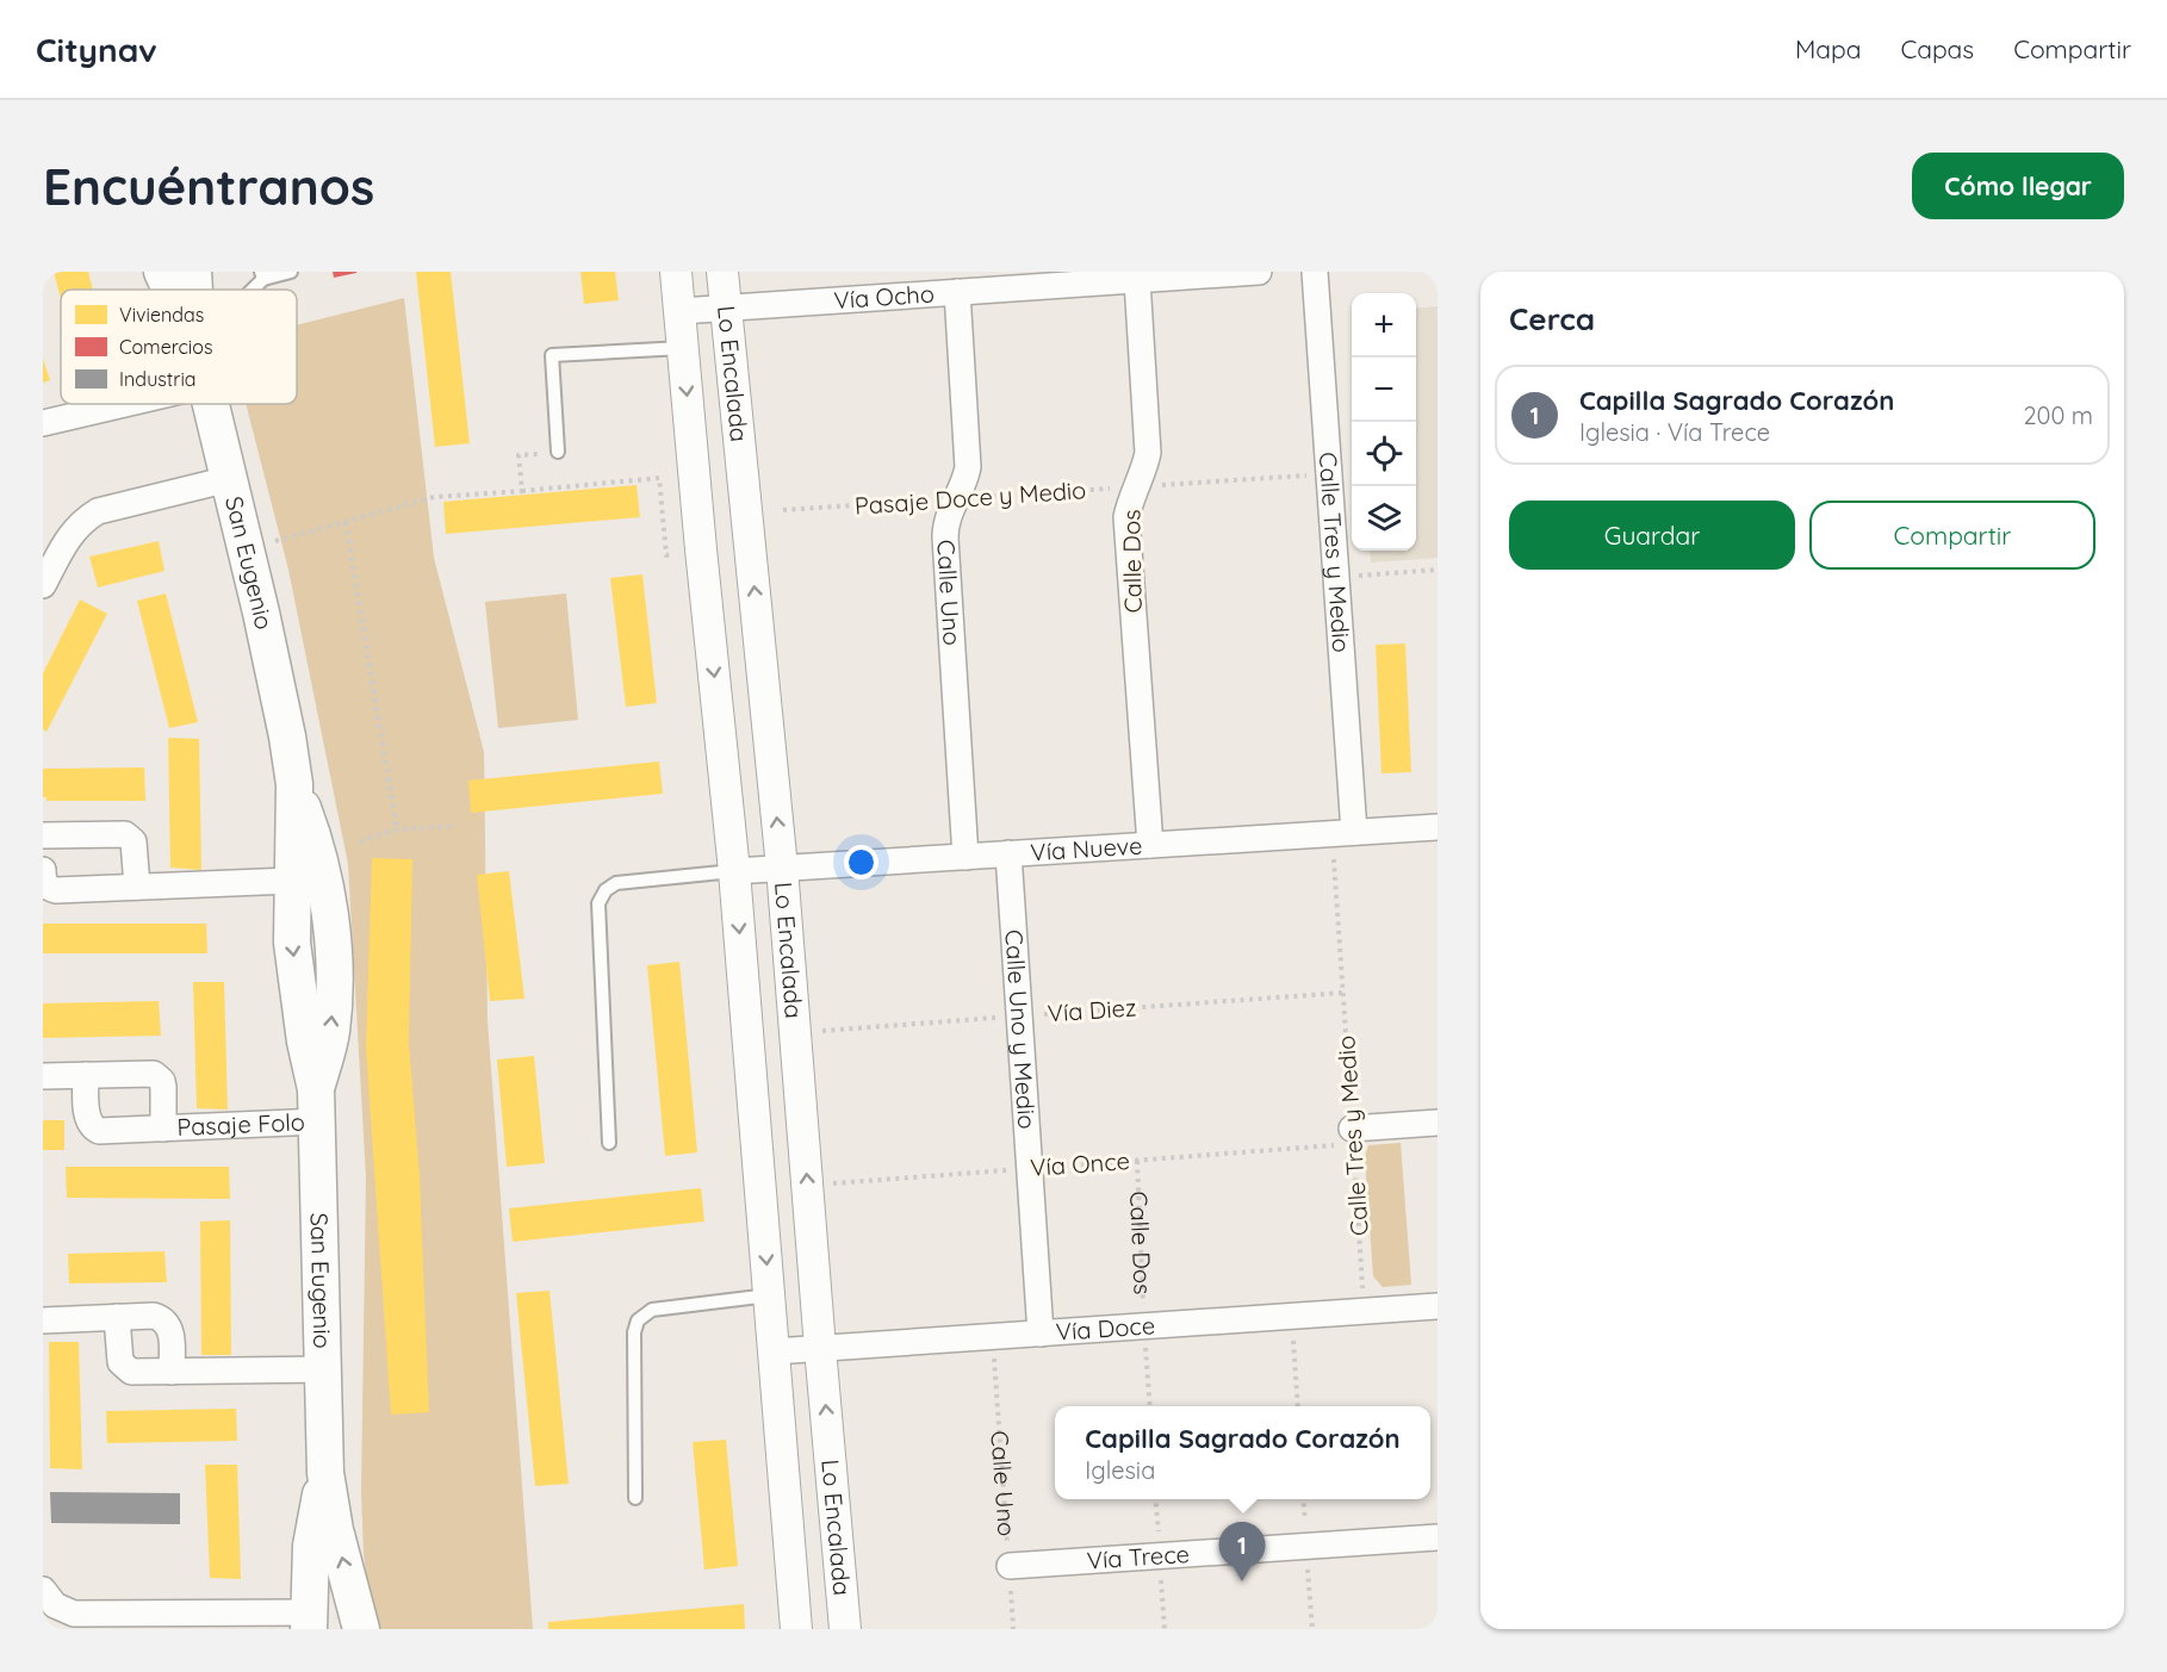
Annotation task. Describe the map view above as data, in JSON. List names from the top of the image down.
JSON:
{
  "streets": {
    "main road": ["San Eugenio"],
    "street": [
      "Vía Ocho",
      "Lo Encalada",
      "Calle Tres y Medio",
      "Calle Dos",
      "Calle Uno",
      "Vía Nueve",
      "Calle Uno y Medio",
      "Pasaje Folo",
      "Vía Doce",
      "Vía Trece"
    ],
    "path": ["Pasaje Doce y Medio", "Vía Diez", "Vía Once"]
  },
  "crossings": [
    ["Vía Ocho", "Lo Encalada"],
    ["Vía Ocho", "Calle Dos"],
    ["Vía Ocho", "Calle Uno"],
    ["Lo Encalada", "Vía Nueve"],
    ["Lo Encalada", "Vía Diez"],
    ["Lo Encalada", "Vía Once"],
    ["Lo Encalada", "Vía Doce"],
    ["Pasaje Doce y Medio", "Calle Tres y Medio"],
    ["Pasaje Doce y Medio", "Calle Dos"],
    ["Pasaje Doce y Medio", "Calle Uno"],
    ["Calle Tres y Medio", "Vía Nueve"],
    ["Calle Tres y Medio", "Vía Diez"],
    ["Calle Tres y Medio", "Vía Once"],
    ["Calle Tres y Medio", "Vía Doce"],
    ["Calle Dos", "Vía Nueve"],
    ["Calle Dos", "Vía Once"],
    ["Calle Dos", "Vía Doce"],
    ["San Eugenio", "Pasaje Folo"],
    ["Calle Uno", "Vía Nueve"],
    ["Calle Uno", "Vía Doce"],
    ["Calle Uno", "Vía Trece"],
    ["Vía Nueve", "Calle Uno y Medio"],
    ["Vía Diez", "Calle Uno y Medio"],
    ["Calle Uno y Medio", "Vía Once"],
    ["Calle Uno y Medio", "Vía Doce"]
  ],
  "legend": ["Viviendas", "Comercios", "Industria"],
  "page": {
    "header": "Citynav",
    "nav": ["Mapa", "Capas", "Compartir"],
    "buttons": [
      "Cómo llegar",
      ["Guardar", "Compartir"]
    ],
    "title": "Encuéntranos",
    "heading": "Cerca",
    "map_buttons": ["+", "−"],
    "list": [
      {
        "mark": "1",
        "name": "Capilla Sagrado Corazón",
        "note": "Iglesia · Vía Trece",
        "value": "200 m"
      }
    ],
    "popup": ["Capilla Sagrado Corazón", "Iglesia"],
    "pins": "1"
  }
}
